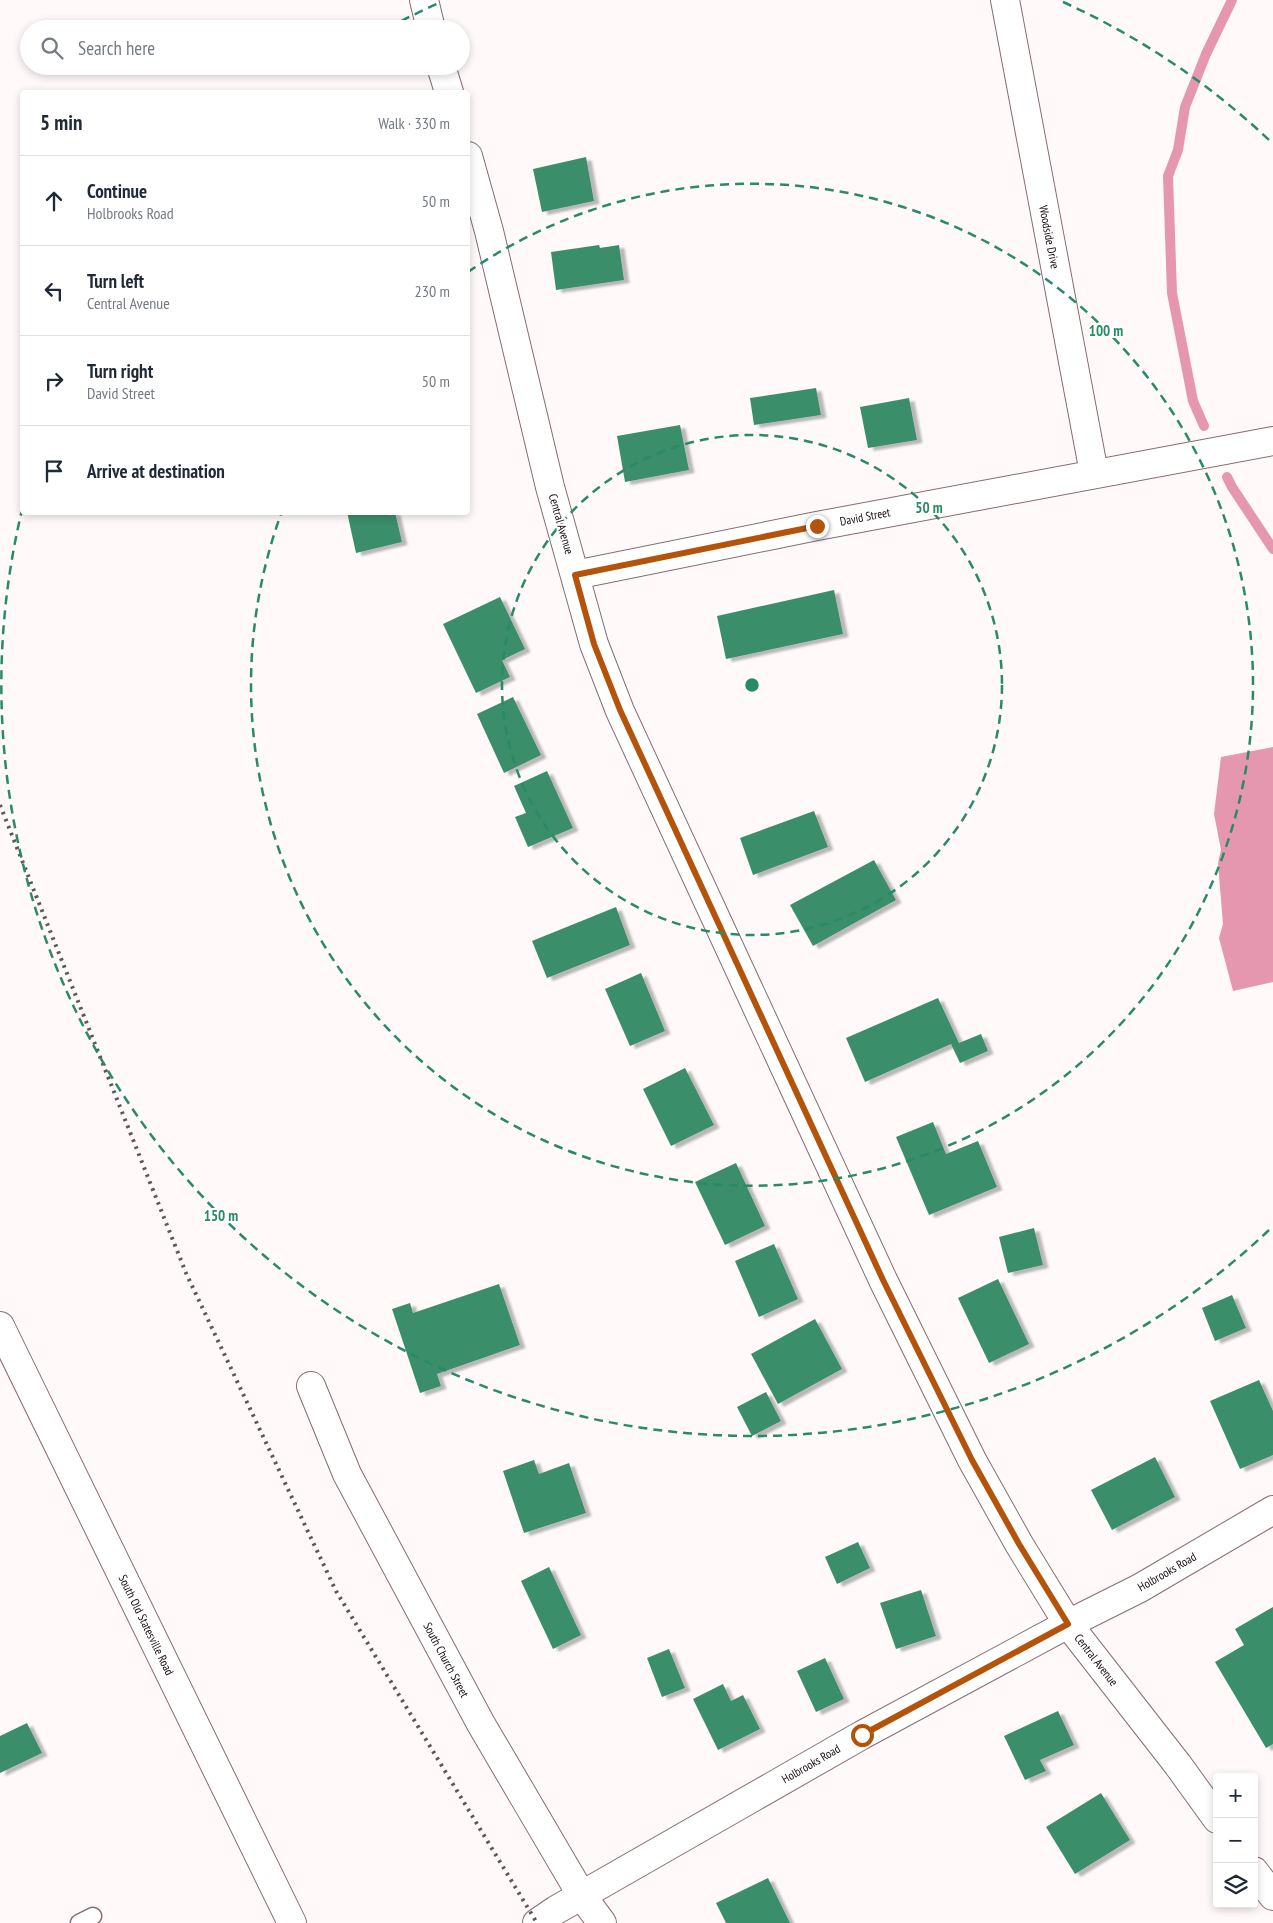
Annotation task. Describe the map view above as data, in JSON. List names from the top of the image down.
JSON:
{
  "streets": {
    "street": [
      "Woodside Drive",
      "David Street",
      "Central Avenue",
      "Holbrooks Road",
      "South Old Statesville Road",
      "South Church Street"
    ]
  },
  "crossings": [
    ["Woodside Drive", "David Street"],
    ["David Street", "Central Avenue"],
    ["Central Avenue", "Holbrooks Road"],
    ["Holbrooks Road", "South Church Street"]
  ],
  "page": {
    "search": "Search here",
    "heading": ["5 min", "Walk · 330 m"],
    "list": [
      ["Continue", "Holbrooks Road", "50 m"],
      ["Turn left", "Central Avenue", "230 m"],
      ["Turn right", "David Street", "50 m"],
      "Arrive at destination"
    ],
    "map_buttons": ["+", "−"]
  },
  "rings": ["100 m", "50 m", "150 m"]
}
